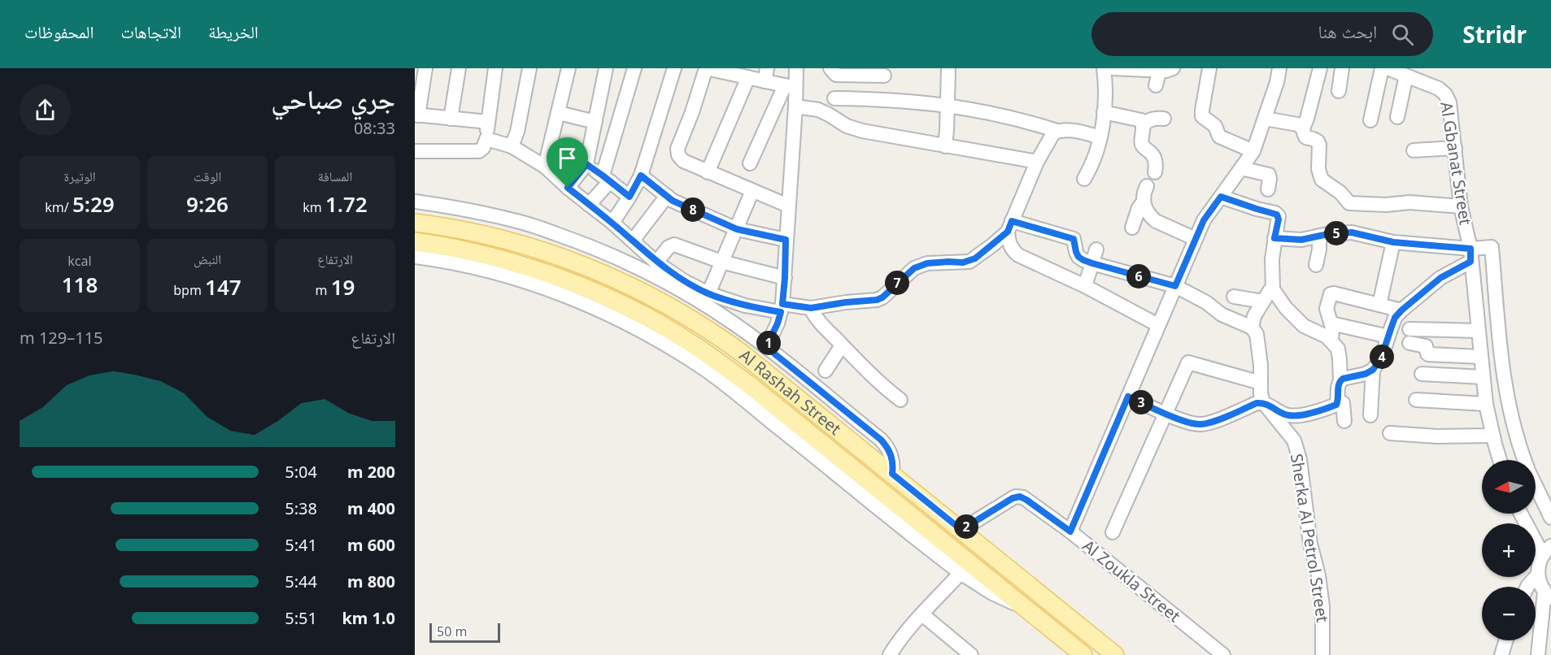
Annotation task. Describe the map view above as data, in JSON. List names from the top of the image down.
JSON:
{
  "streets": {
    "main road": ["Al Rashah Street"],
    "street": ["Al Gbanat Street", "Sherka Al Petrol Street", "Al Zoukla Street"]
  },
  "crossings": [
    ["Al Rashah Street", "Al Zoukla Street"]
  ],
  "scale_bar": "50 m",
  "north": "left",
  "page": {
    "header": "Stridr",
    "search": "ابحث هنا",
    "nav": ["الخريطة", "الاتجاهات", "المحفوظات"],
    "heading": ["جري صباحي", "08:33"],
    "stats": [
      ["المسافة", "1.72 km"],
      ["الوقت", "9:26"],
      ["الوتيرة", "5:29 /km"],
      ["الارتفاع", "19 m"],
      ["النبض", "147 bpm"],
      ["kcal", "118"]
    ],
    "pins": [
      "8",
      "5",
      "6",
      "7",
      "1",
      "4",
      "3",
      "2"
    ],
    "chart": ["الارتفاع", "115–129 m"],
    "list": [
      {
        "name": "200 m",
        "note": "5:04"
      },
      {
        "name": "400 m",
        "note": "5:38"
      },
      {
        "name": "600 m",
        "note": "5:41"
      },
      {
        "name": "800 m",
        "note": "5:44"
      },
      {
        "name": "1.0 km",
        "note": "5:51"
      }
    ],
    "map_buttons": ["+", "−"],
    "scale": "50 m"
  }
}
